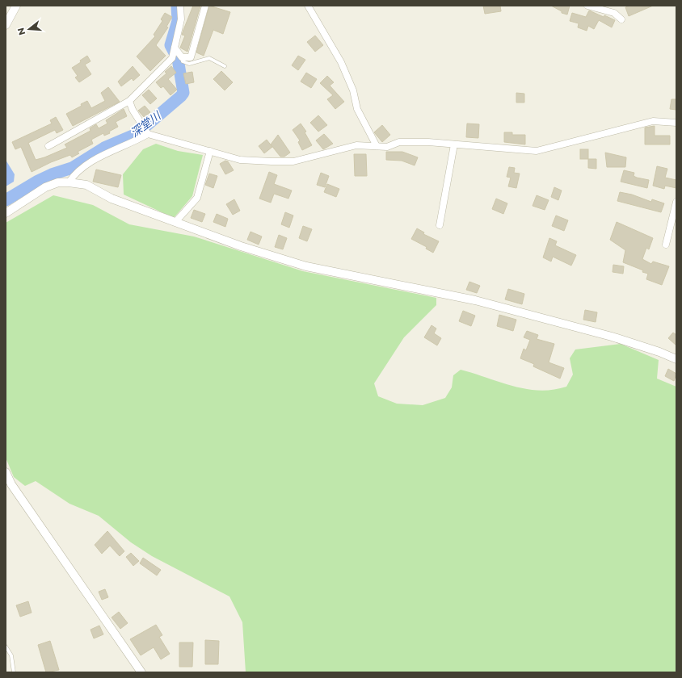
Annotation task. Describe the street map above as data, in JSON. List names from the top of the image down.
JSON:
{
  "water": ["深堂川"],
  "north": "left"
}
